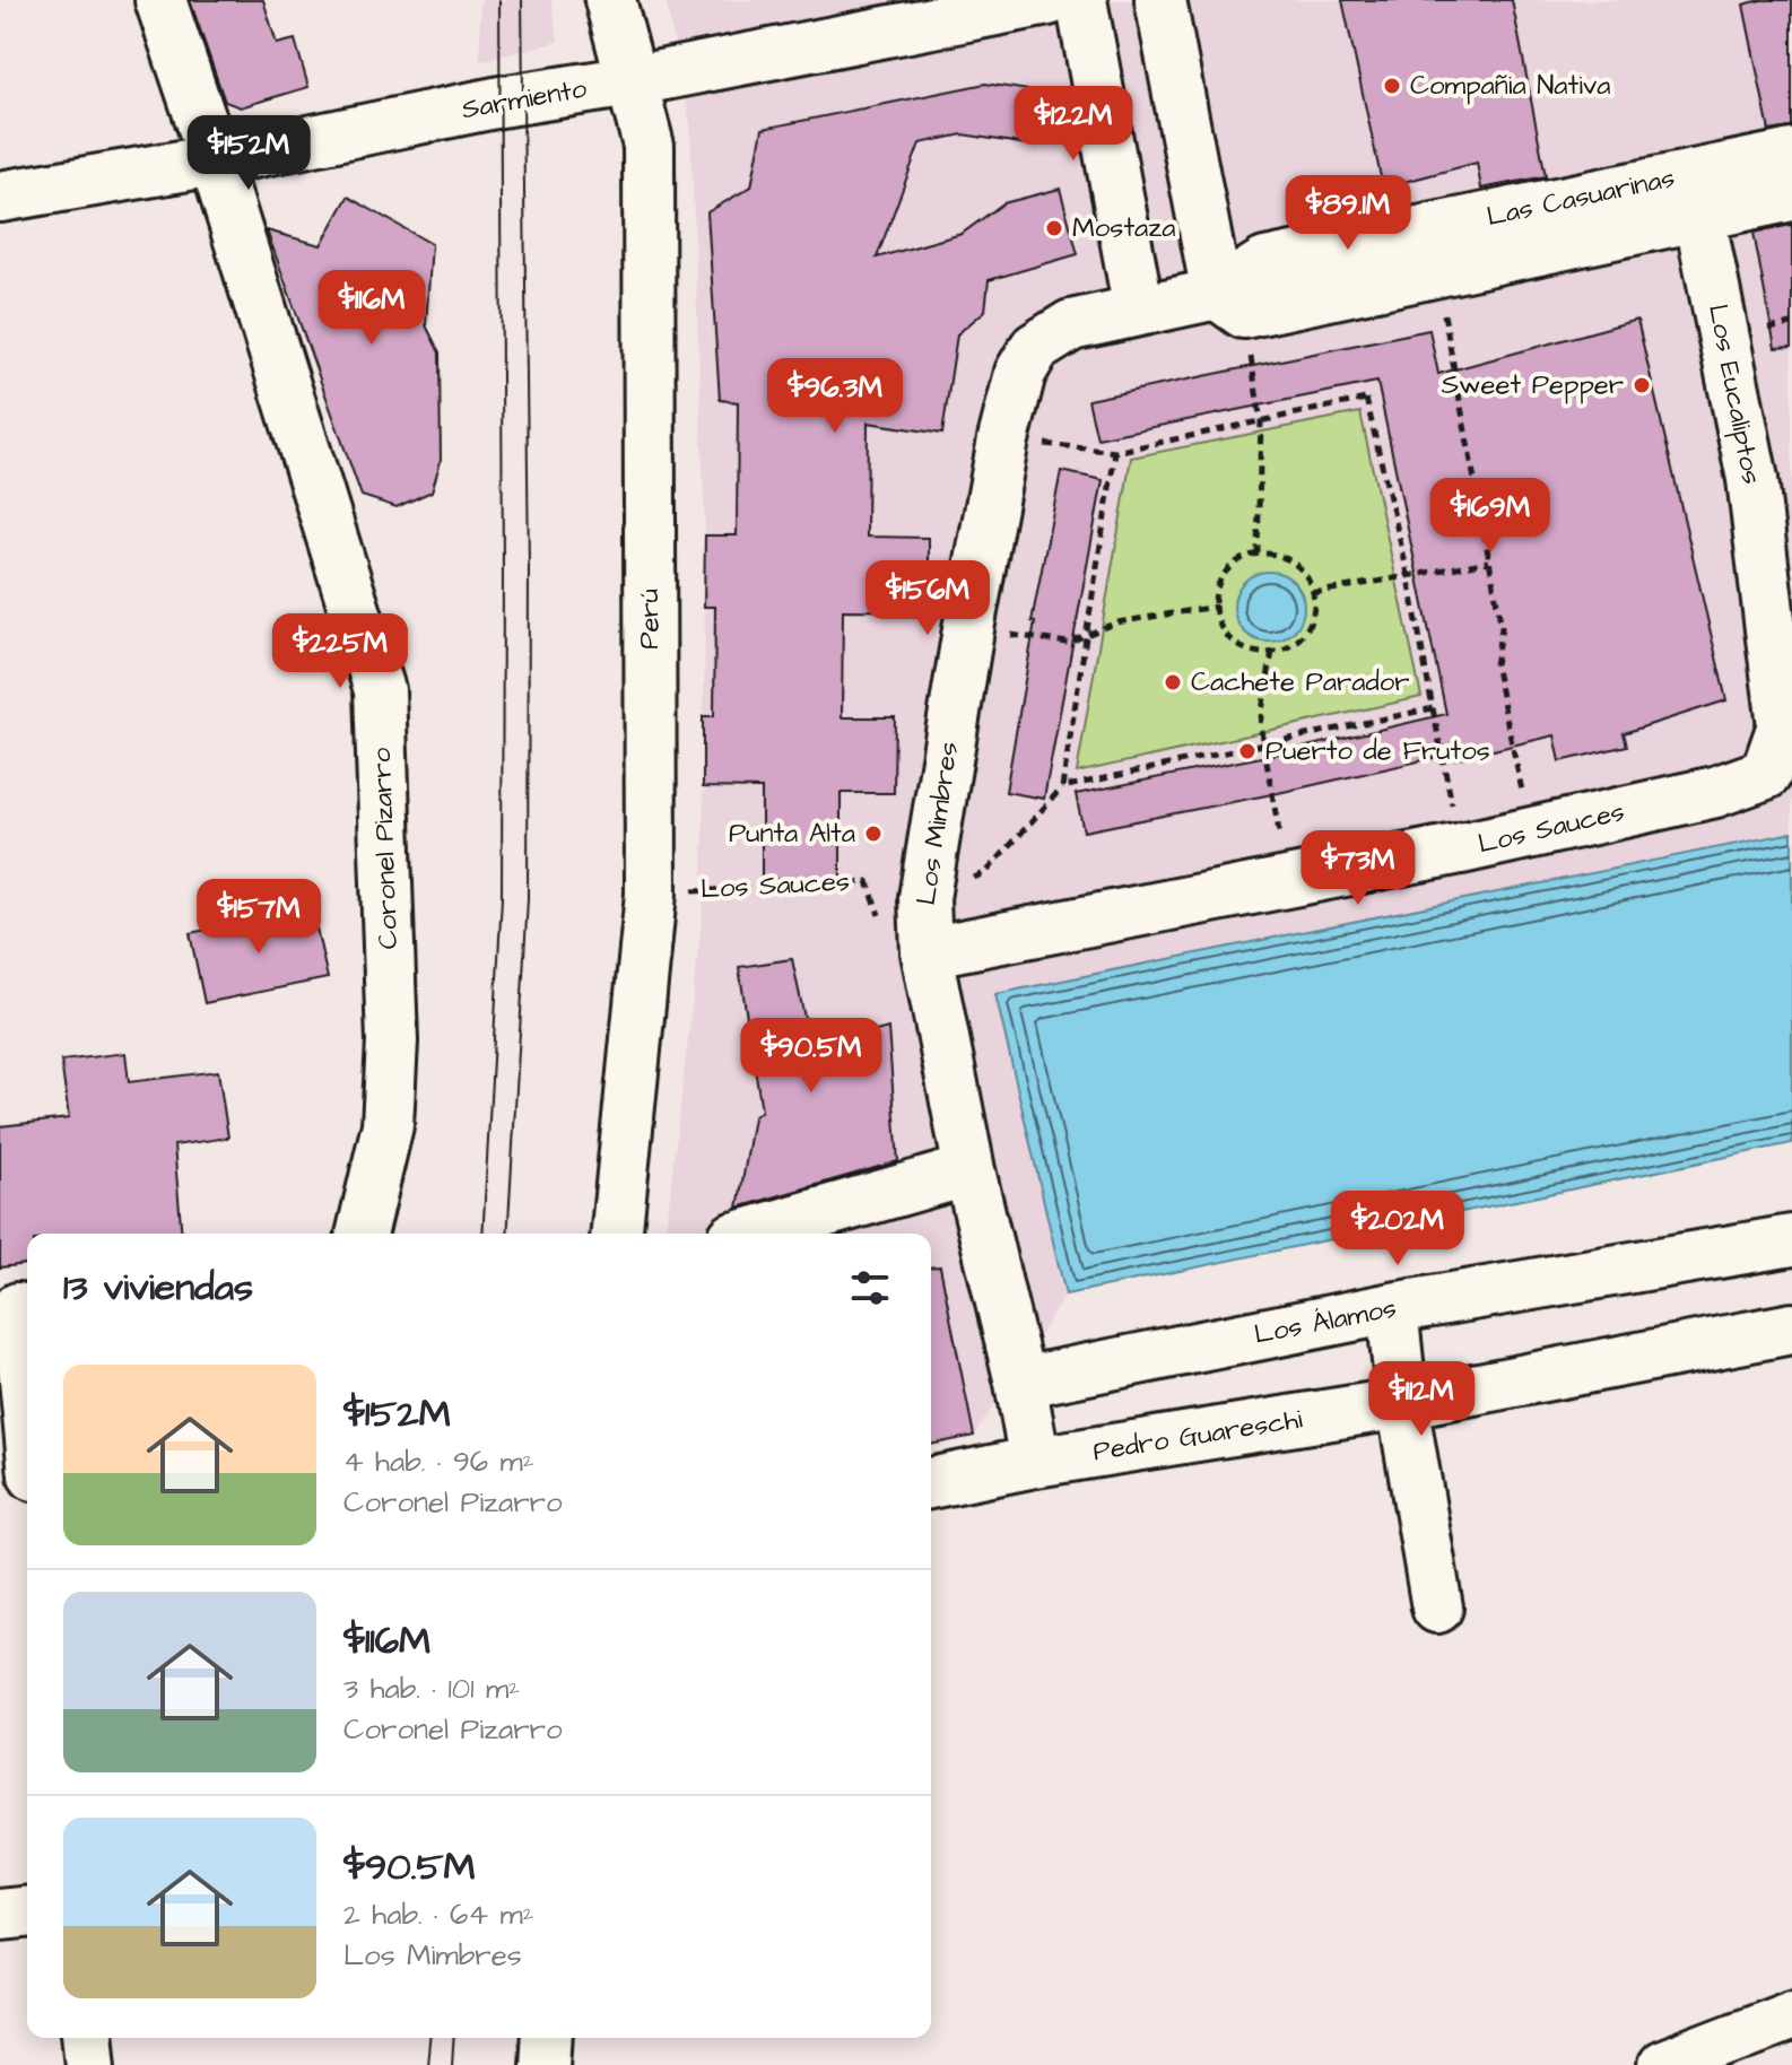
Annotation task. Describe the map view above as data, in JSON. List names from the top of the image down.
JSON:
{
  "streets": {
    "street": [
      "Sarmiento",
      "Las Casuarinas",
      "Los Eucaliptos",
      "Perú",
      "Los Mimbres",
      "Los Sauces",
      "Coronel Pizarro",
      "Los Álamos",
      "Pedro Guareschi"
    ]
  },
  "crossings": [
    ["Sarmiento", "Perú"],
    ["Sarmiento", "Coronel Pizarro"],
    ["Las Casuarinas", "Los Eucaliptos"],
    ["Las Casuarinas", "Los Mimbres"],
    ["Los Eucaliptos", "Los Sauces"],
    ["Perú", "Los Sauces"],
    ["Los Mimbres", "Los Sauces"],
    ["Los Mimbres", "Los Álamos"],
    ["Los Mimbres", "Pedro Guareschi"]
  ],
  "places": [
    "Compañia Nativa",
    "Mostaza",
    "Sweet Pepper",
    "Cachete Parador",
    "Puerto de Frutos",
    "Punta Alta"
  ],
  "page": {
    "price": [
      "$122M",
      "$152M",
      "$89.1M",
      "$116M",
      "$96.3M",
      "$169M",
      "$156M",
      "$225M",
      "$73M",
      "$157M",
      "$90.5M",
      "$202M",
      "$112M"
    ],
    "heading": "13 viviendas",
    "list": [
      {
        "name": "$152M",
        "note": "4 hab. · 96 m² · Coronel Pizarro"
      },
      {
        "name": "$116M",
        "note": "3 hab. · 101 m² · Coronel Pizarro"
      },
      {
        "name": "$90.5M",
        "note": "2 hab. · 64 m² · Los Mimbres"
      }
    ]
  }
}
